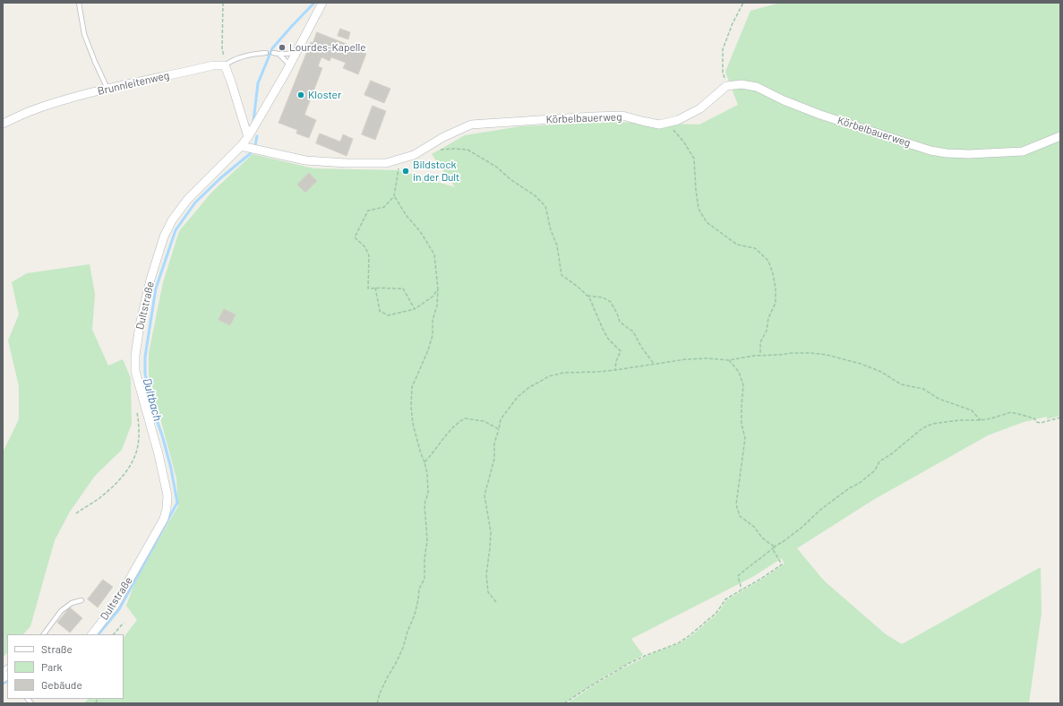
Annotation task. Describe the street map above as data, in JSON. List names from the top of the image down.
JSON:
{
  "streets": {
    "street": ["Brunnleitenweg", "Körbelbauerweg", "Dultstraße"]
  },
  "crossings": [
    ["Körbelbauerweg", "Dultstraße"]
  ],
  "water": ["Dultbach"],
  "places": ["Lourdes-Kapelle", "Kloster", "Bildstock in der Dult"],
  "legend": ["Straße", "Park", "Gebäude"]
}
